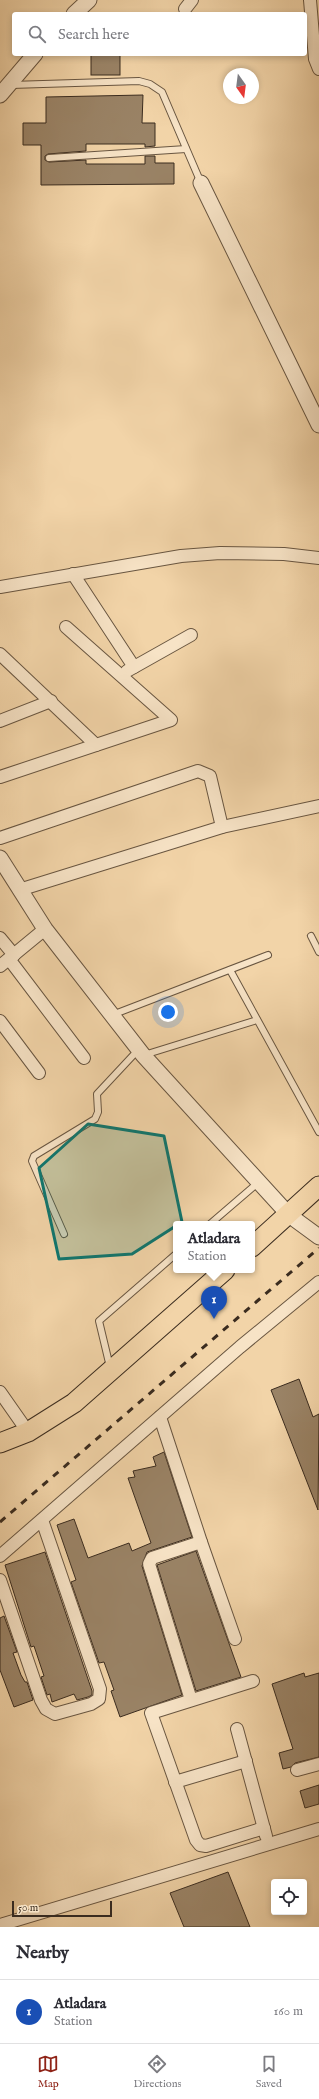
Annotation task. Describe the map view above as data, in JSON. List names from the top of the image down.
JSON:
{
  "scale_bar": "50 m",
  "north": "bottom",
  "page": {
    "search": "Search here",
    "popup": ["Atladara", "Station"],
    "pins": "1",
    "scale": "50 m",
    "heading": "Nearby",
    "list": [
      {
        "mark": "1",
        "name": "Atladara",
        "note": "Station",
        "value": "160 m"
      }
    ],
    "nav": ["Map", "Directions", "Saved"]
  }
}
